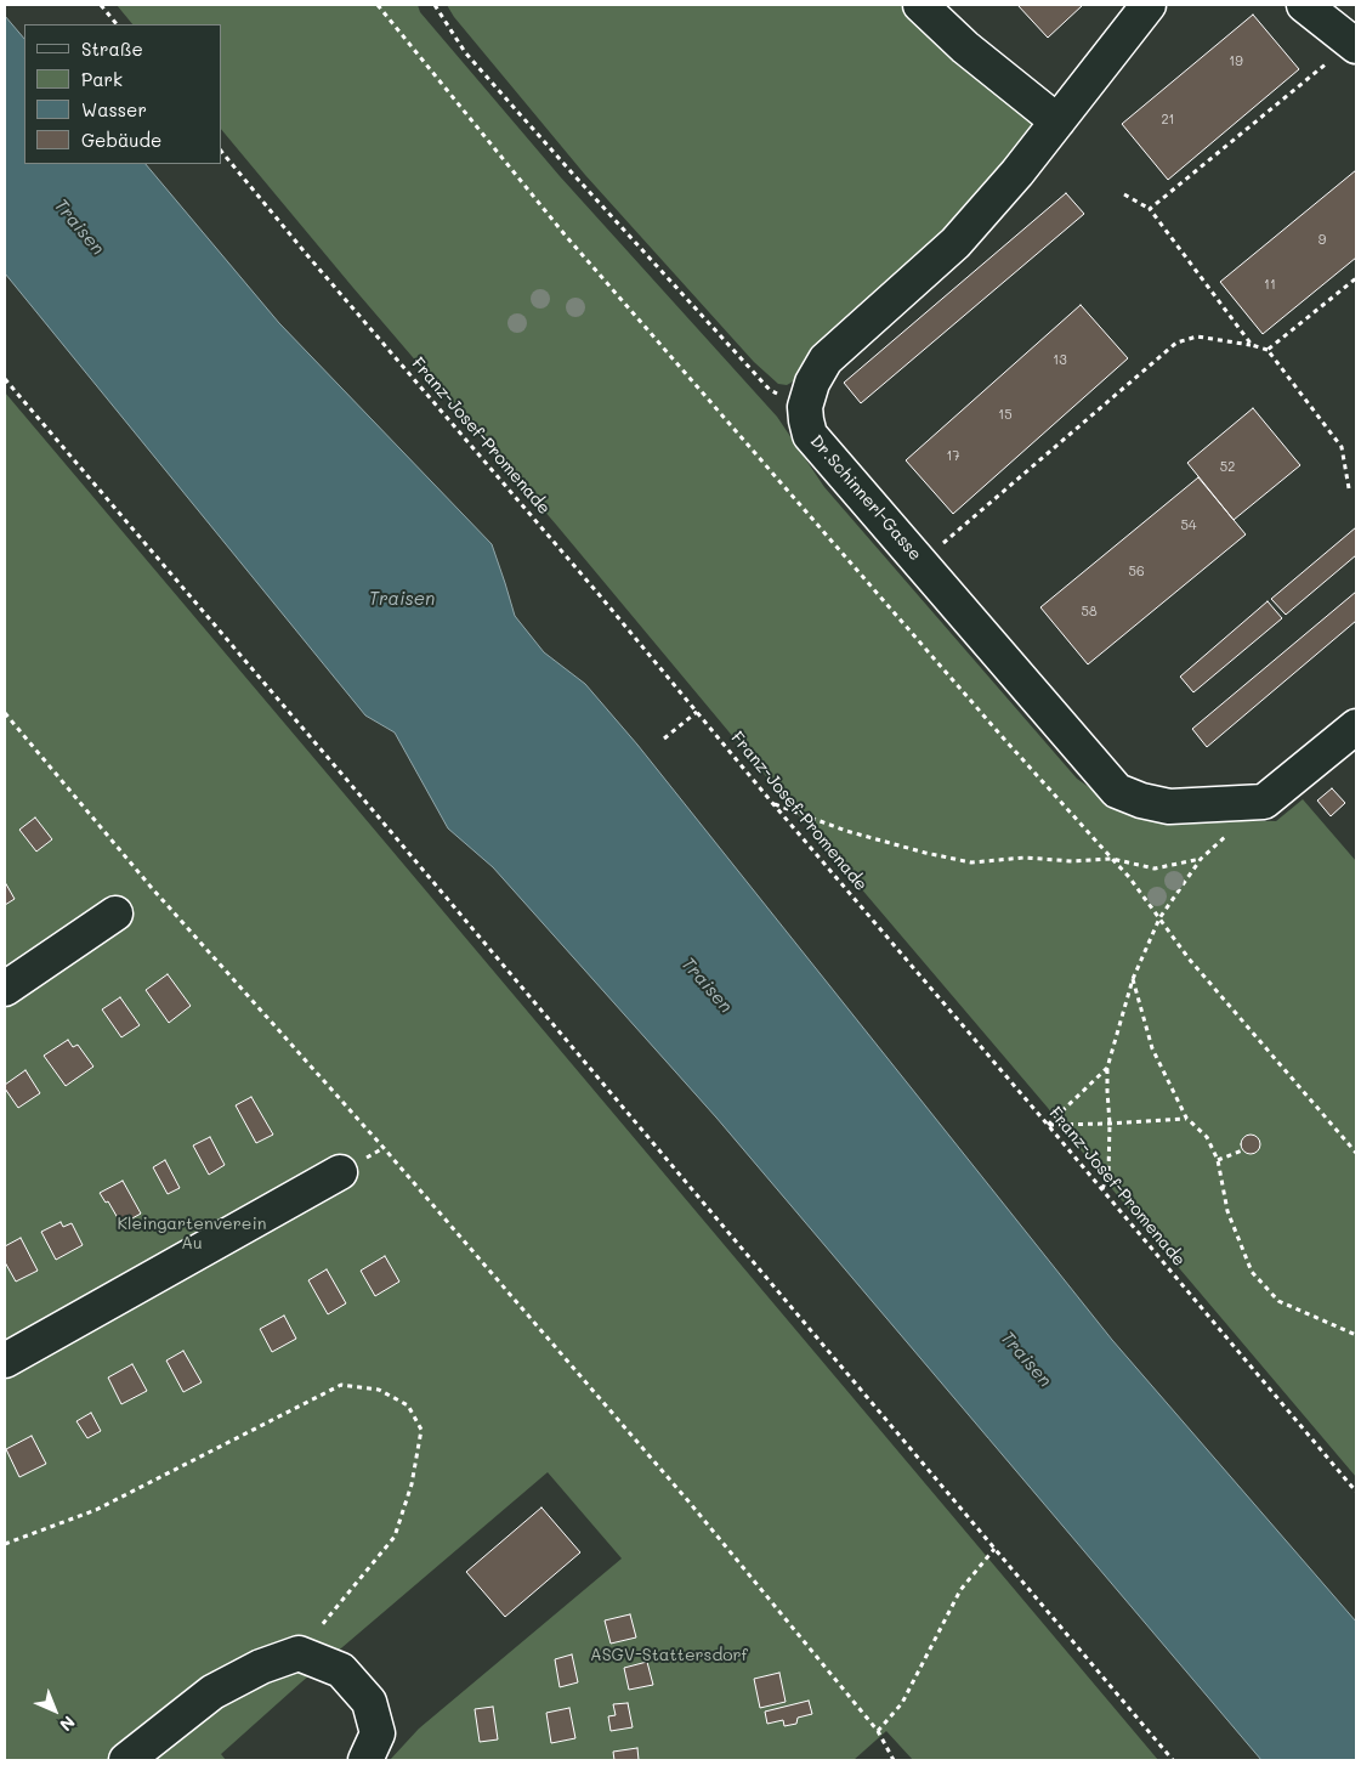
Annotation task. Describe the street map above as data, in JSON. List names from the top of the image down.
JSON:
{
  "streets": {
    "street": ["Dr.Schinnerl-Gasse"],
    "path": ["Franz-Josef-Promenade"]
  },
  "water": ["Traisen"],
  "parks": ["Kleingartenverein Au", "ASGV-Stattersdorf"],
  "house_numbers": [
    "19",
    "21",
    "9",
    "11",
    "13",
    "15",
    "17",
    "52",
    "54",
    "56",
    "58"
  ],
  "legend": [
    "Straße",
    "Park",
    "Wasser",
    "Gebäude"
  ],
  "north": "bottom right"
}
